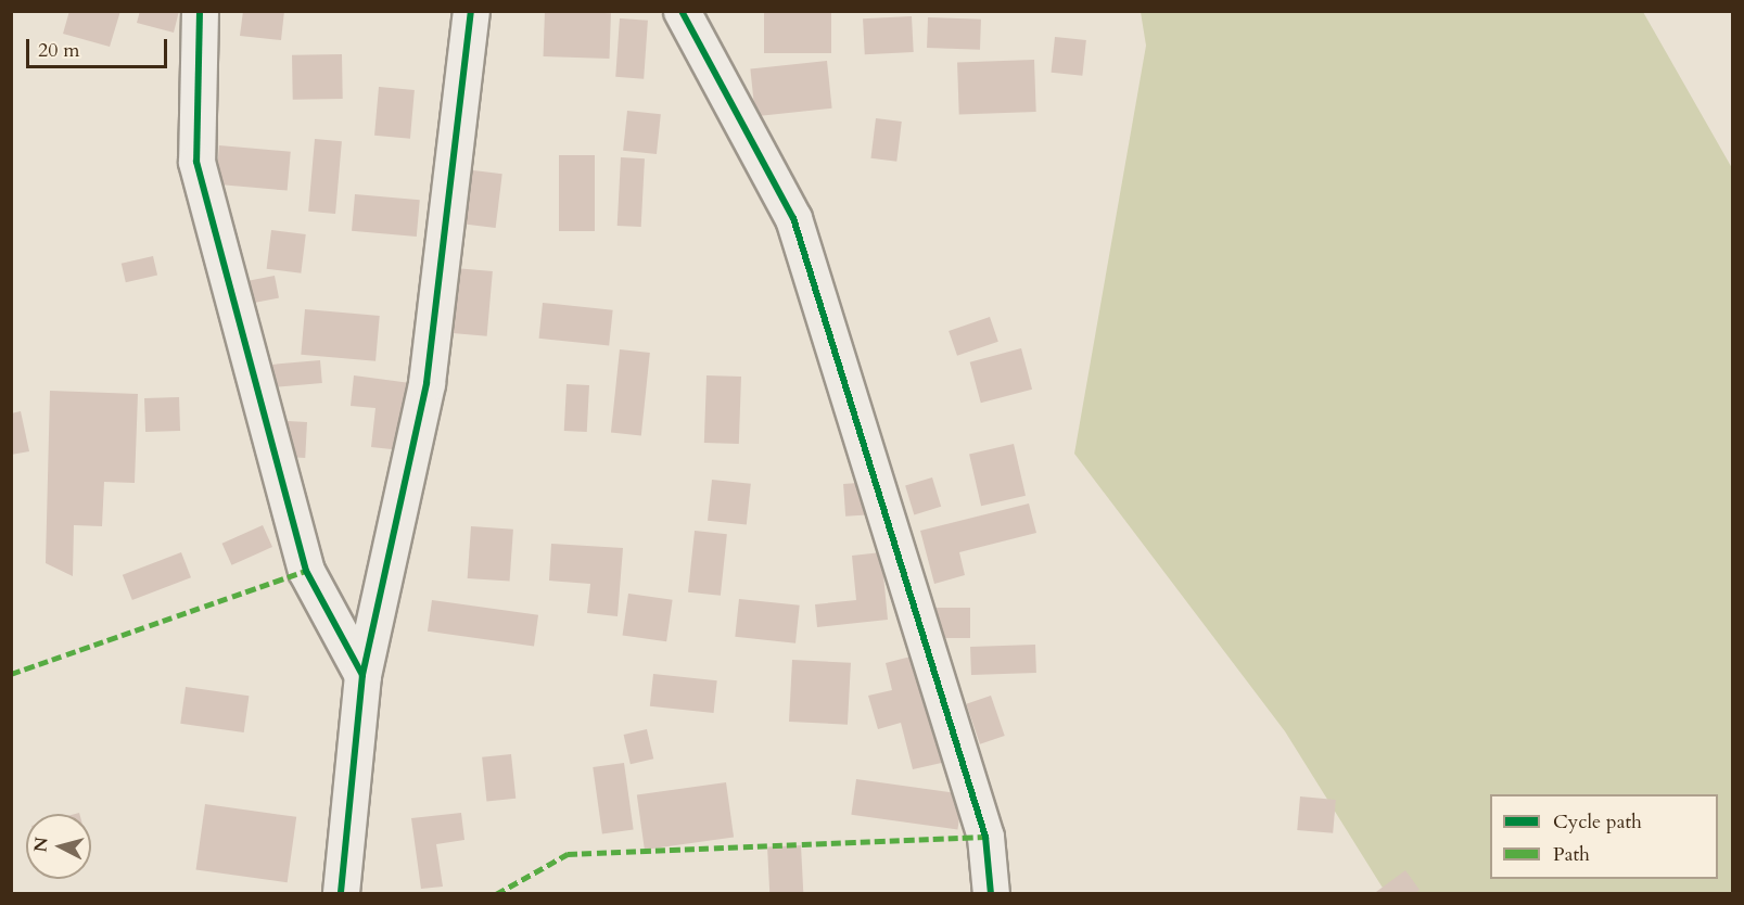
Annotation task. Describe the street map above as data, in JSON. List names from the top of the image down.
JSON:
{
  "legend": ["Cycle path", "Path"],
  "scale_bar": "20 m",
  "north": "left"
}
